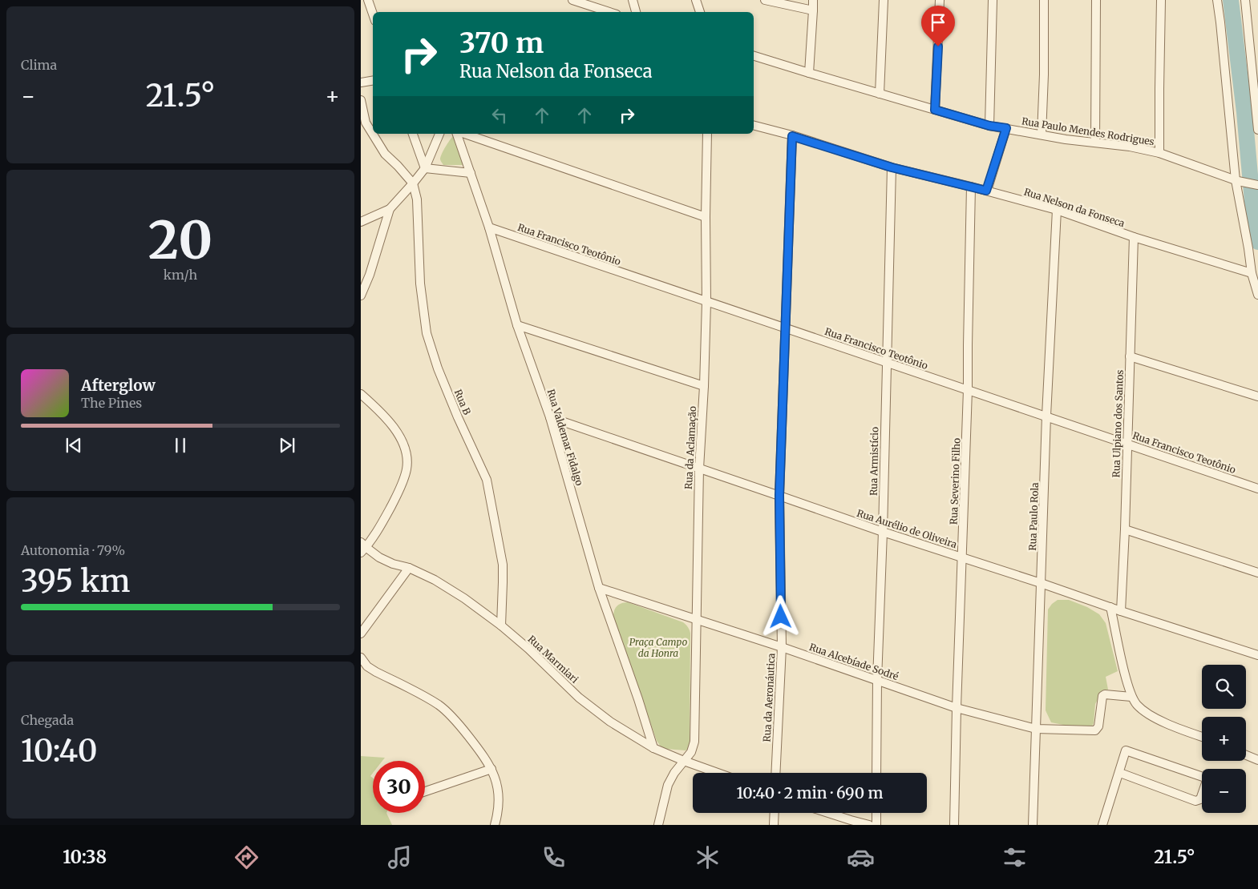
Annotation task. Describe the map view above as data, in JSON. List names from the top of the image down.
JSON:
{
  "streets": {
    "street": [
      "Rua Paulo Mendes Rodrigues",
      "Rua Nelson da Fonseca",
      "Rua Francisco Teotônio",
      "Rua B",
      "Rua Ulpiano dos Santos",
      "Rua Valdemar Fidalgo",
      "Rua da Aclamação",
      "Rua Armistício",
      "Rua Severino Filho",
      "Rua Paulo Rola",
      "Rua Aurélio de Oliveira",
      "Rua Marmiari",
      "Rua Alcebíade Sodré",
      "Rua da Aeronáutica"
    ]
  },
  "crossings": [
    ["Rua Nelson da Fonseca", "Rua Ulpiano dos Santos"],
    ["Rua Nelson da Fonseca", "Rua Armistício"],
    ["Rua Nelson da Fonseca", "Rua Severino Filho"],
    ["Rua Nelson da Fonseca", "Rua Paulo Rola"],
    ["Rua Nelson da Fonseca", "Rua da Aeronáutica"],
    ["Rua Francisco Teotônio", "Rua Ulpiano dos Santos"],
    ["Rua Francisco Teotônio", "Rua Valdemar Fidalgo"],
    ["Rua Francisco Teotônio", "Rua da Aclamação"],
    ["Rua Francisco Teotônio", "Rua Armistício"],
    ["Rua Francisco Teotônio", "Rua Severino Filho"],
    ["Rua Francisco Teotônio", "Rua Paulo Rola"],
    ["Rua Francisco Teotônio", "Rua da Aeronáutica"],
    ["Rua B", "Rua Marmiari"],
    ["Rua Ulpiano dos Santos", "Rua Aurélio de Oliveira"],
    ["Rua Valdemar Fidalgo", "Rua Aurélio de Oliveira"],
    ["Rua Valdemar Fidalgo", "Rua Marmiari"],
    ["Rua Valdemar Fidalgo", "Rua Alcebíade Sodré"],
    ["Rua da Aclamação", "Rua Aurélio de Oliveira"],
    ["Rua da Aclamação", "Rua Marmiari"],
    ["Rua da Aclamação", "Rua Alcebíade Sodré"],
    ["Rua Armistício", "Rua Aurélio de Oliveira"],
    ["Rua Armistício", "Rua Alcebíade Sodré"],
    ["Rua Severino Filho", "Rua Aurélio de Oliveira"],
    ["Rua Severino Filho", "Rua Alcebíade Sodré"],
    ["Rua Paulo Rola", "Rua Aurélio de Oliveira"],
    ["Rua Paulo Rola", "Rua Alcebíade Sodré"],
    ["Rua Aurélio de Oliveira", "Rua da Aeronáutica"],
    ["Rua Alcebíade Sodré", "Rua da Aeronáutica"]
  ],
  "parks": ["Praça Campo da Honra"],
  "page": {
    "tile": [
      "Clima",
      ["20", "km/h"],
      ["Autonomia · 79%", "395 km"],
      ["Chegada", "10:40"]
    ],
    "turn": ["370 m", "Rua Nelson da Fonseca"],
    "heat": ["−", "21.5°", "+"],
    "song": ["Afterglow", "The Pines"],
    "map_buttons": ["+", "−"],
    "limit": "30",
    "trip": "10:40 · 2 min · 690 m",
    "tabs": ["10:38", "21.5°"]
  }
}
